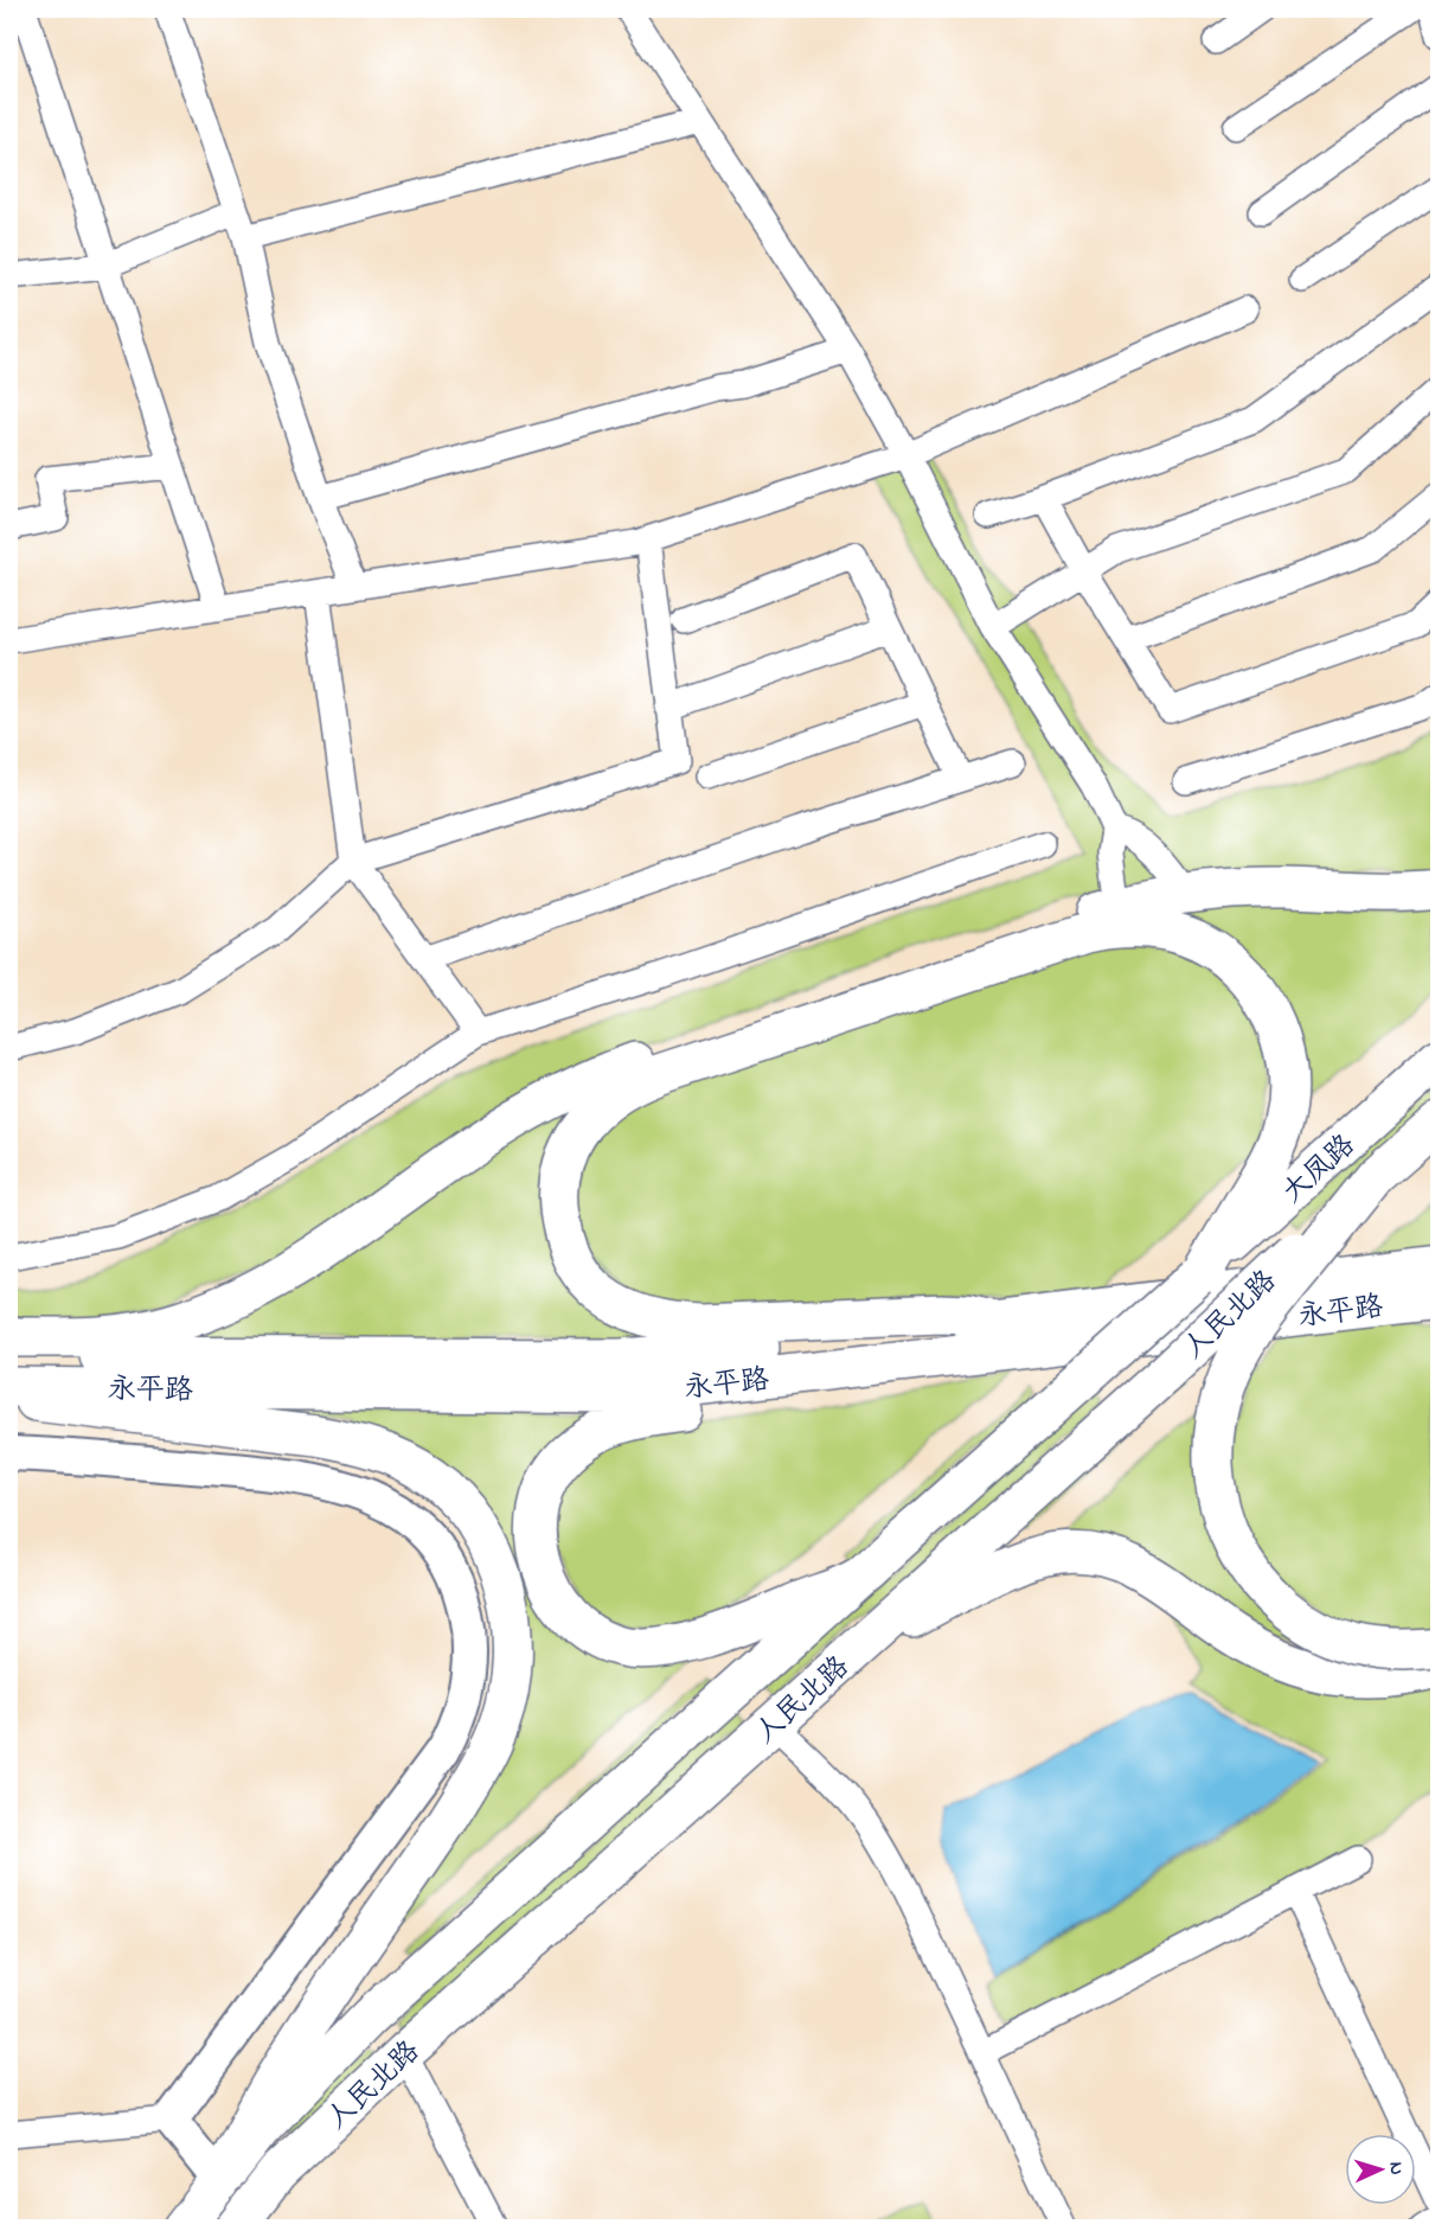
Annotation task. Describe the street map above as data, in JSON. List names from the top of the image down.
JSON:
{
  "streets": {
    "main road": ["大凤路", "永平路", "人民北路"]
  },
  "crossings": [
    ["大凤路", "人民北路"]
  ],
  "north": "right"
}
